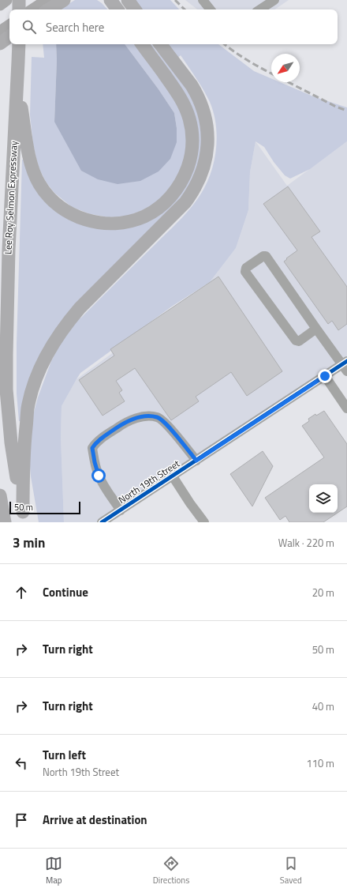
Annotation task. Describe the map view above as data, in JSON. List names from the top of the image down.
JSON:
{
  "streets": {
    "highway": ["Lee Roy Selmon Expressway"],
    "street": ["North 19th Street"]
  },
  "scale_bar": "50 m",
  "north": "bottom left",
  "page": {
    "search": "Search here",
    "scale": "50 m",
    "heading": ["3 min", "Walk · 220 m"],
    "list": [
      ["Continue", "20 m"],
      ["Turn right", "50 m"],
      ["Turn right", "40 m"],
      ["Turn left", "North 19th Street", "110 m"],
      "Arrive at destination"
    ],
    "nav": ["Map", "Directions", "Saved"]
  }
}
